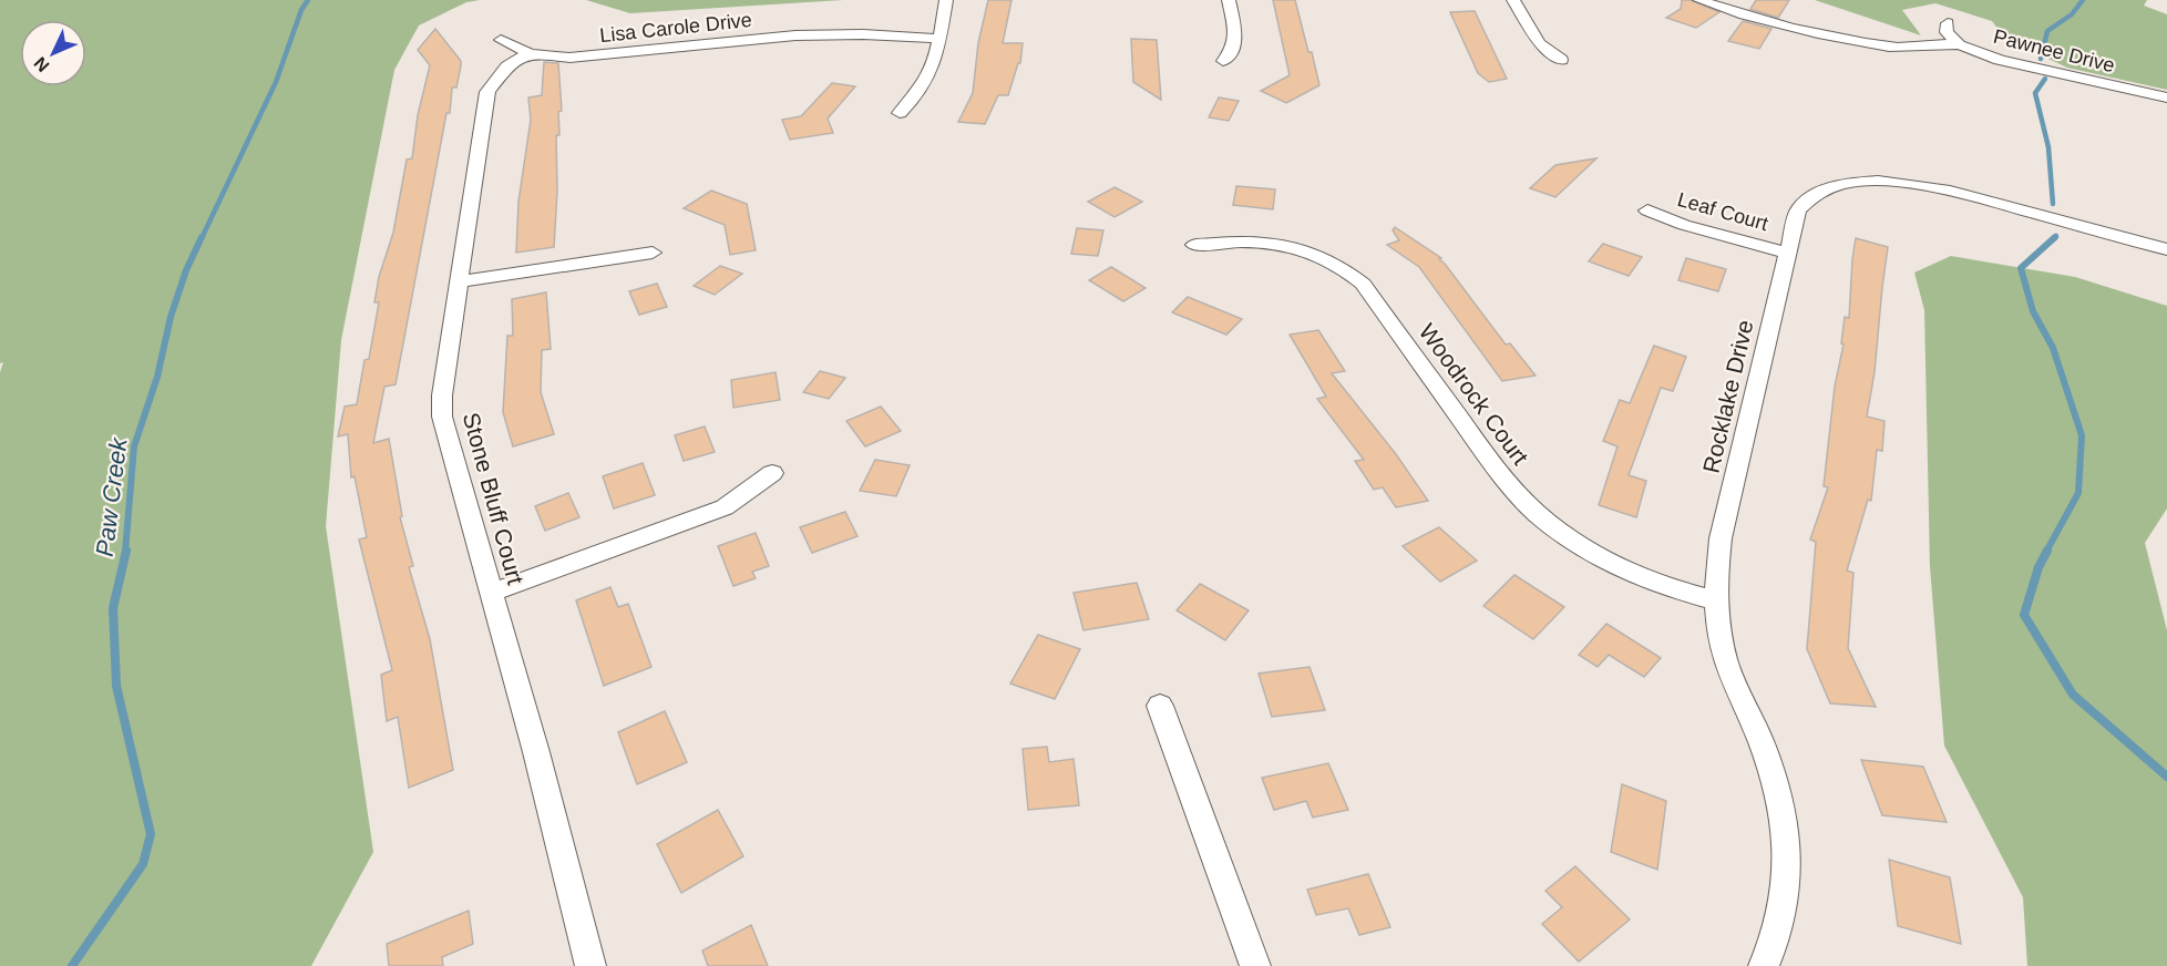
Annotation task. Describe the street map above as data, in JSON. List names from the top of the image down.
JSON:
{
  "streets": {
    "street": [
      "Lisa Carole Drive",
      "Pawnee Drive",
      "Leaf Court",
      "Woodrock Court",
      "Rocklake Drive",
      "Stone Bluff Court"
    ]
  },
  "crossings": [
    ["Lisa Carole Drive", "Stone Bluff Court"],
    ["Leaf Court", "Rocklake Drive"],
    ["Woodrock Court", "Rocklake Drive"]
  ],
  "water": ["Paw Creek"],
  "north": "bottom left"
}
